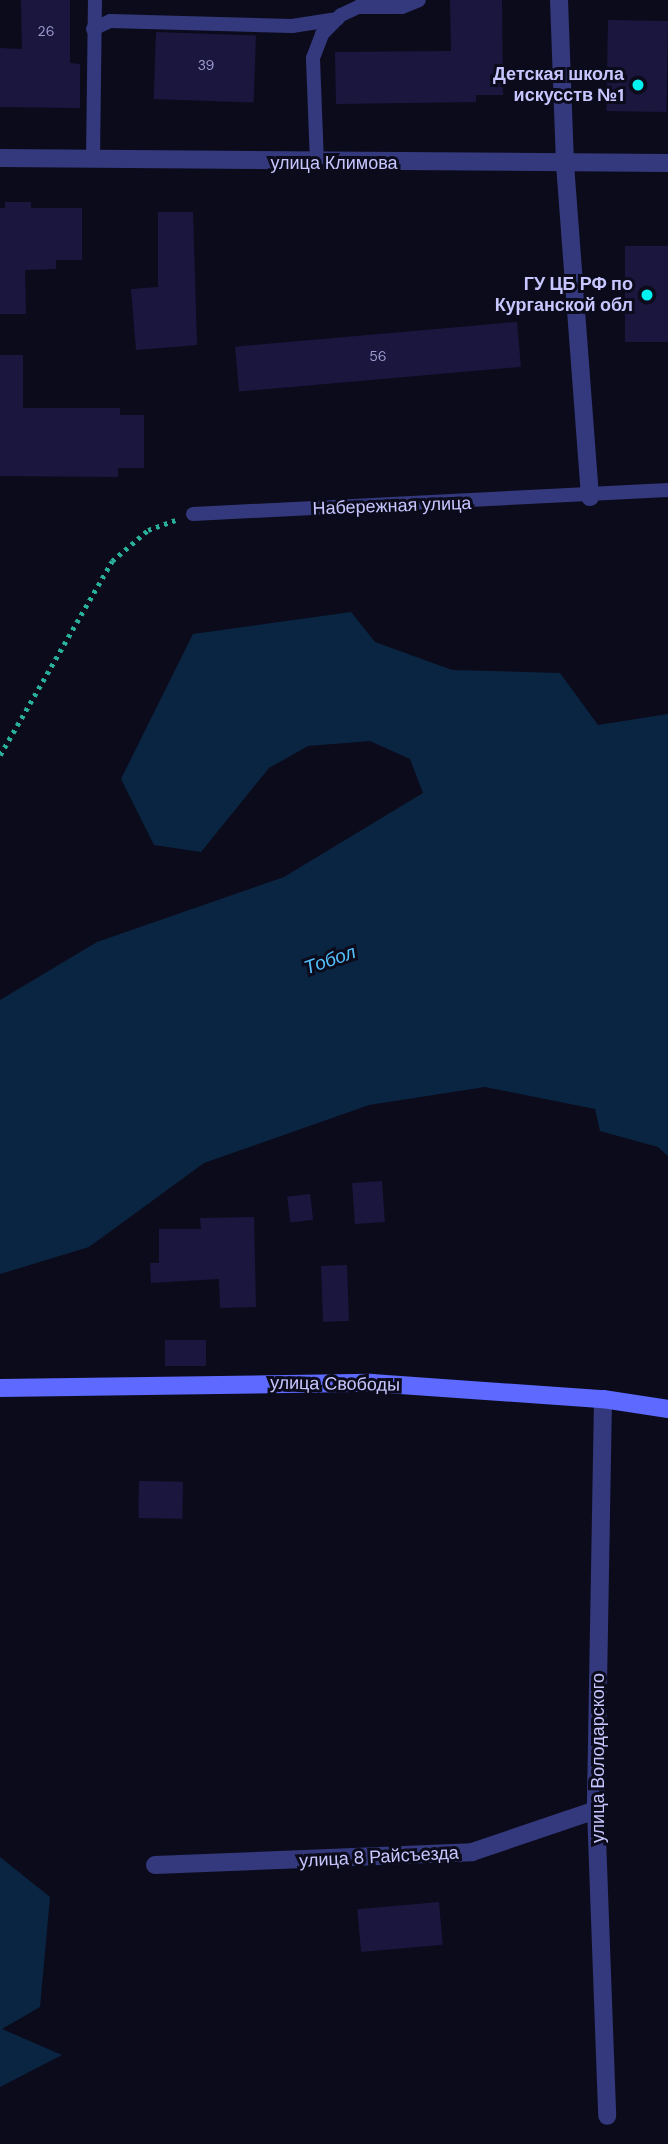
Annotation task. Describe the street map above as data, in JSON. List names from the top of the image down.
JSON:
{
  "streets": {
    "street": [
      "улица Климова",
      "улица Свободы",
      "улица Володарского",
      "улица 8 Райсъезда"
    ],
    "lane": ["Набережная улица"]
  },
  "crossings": [
    ["улица Свободы", "улица Володарского"],
    ["улица Володарского", "улица 8 Райсъезда"]
  ],
  "water": ["Тобол"],
  "places": ["Детская школа искусств №1", "ГУ ЦБ РФ по Курганской обл"],
  "house_numbers": ["26", "39", "56"]
}
